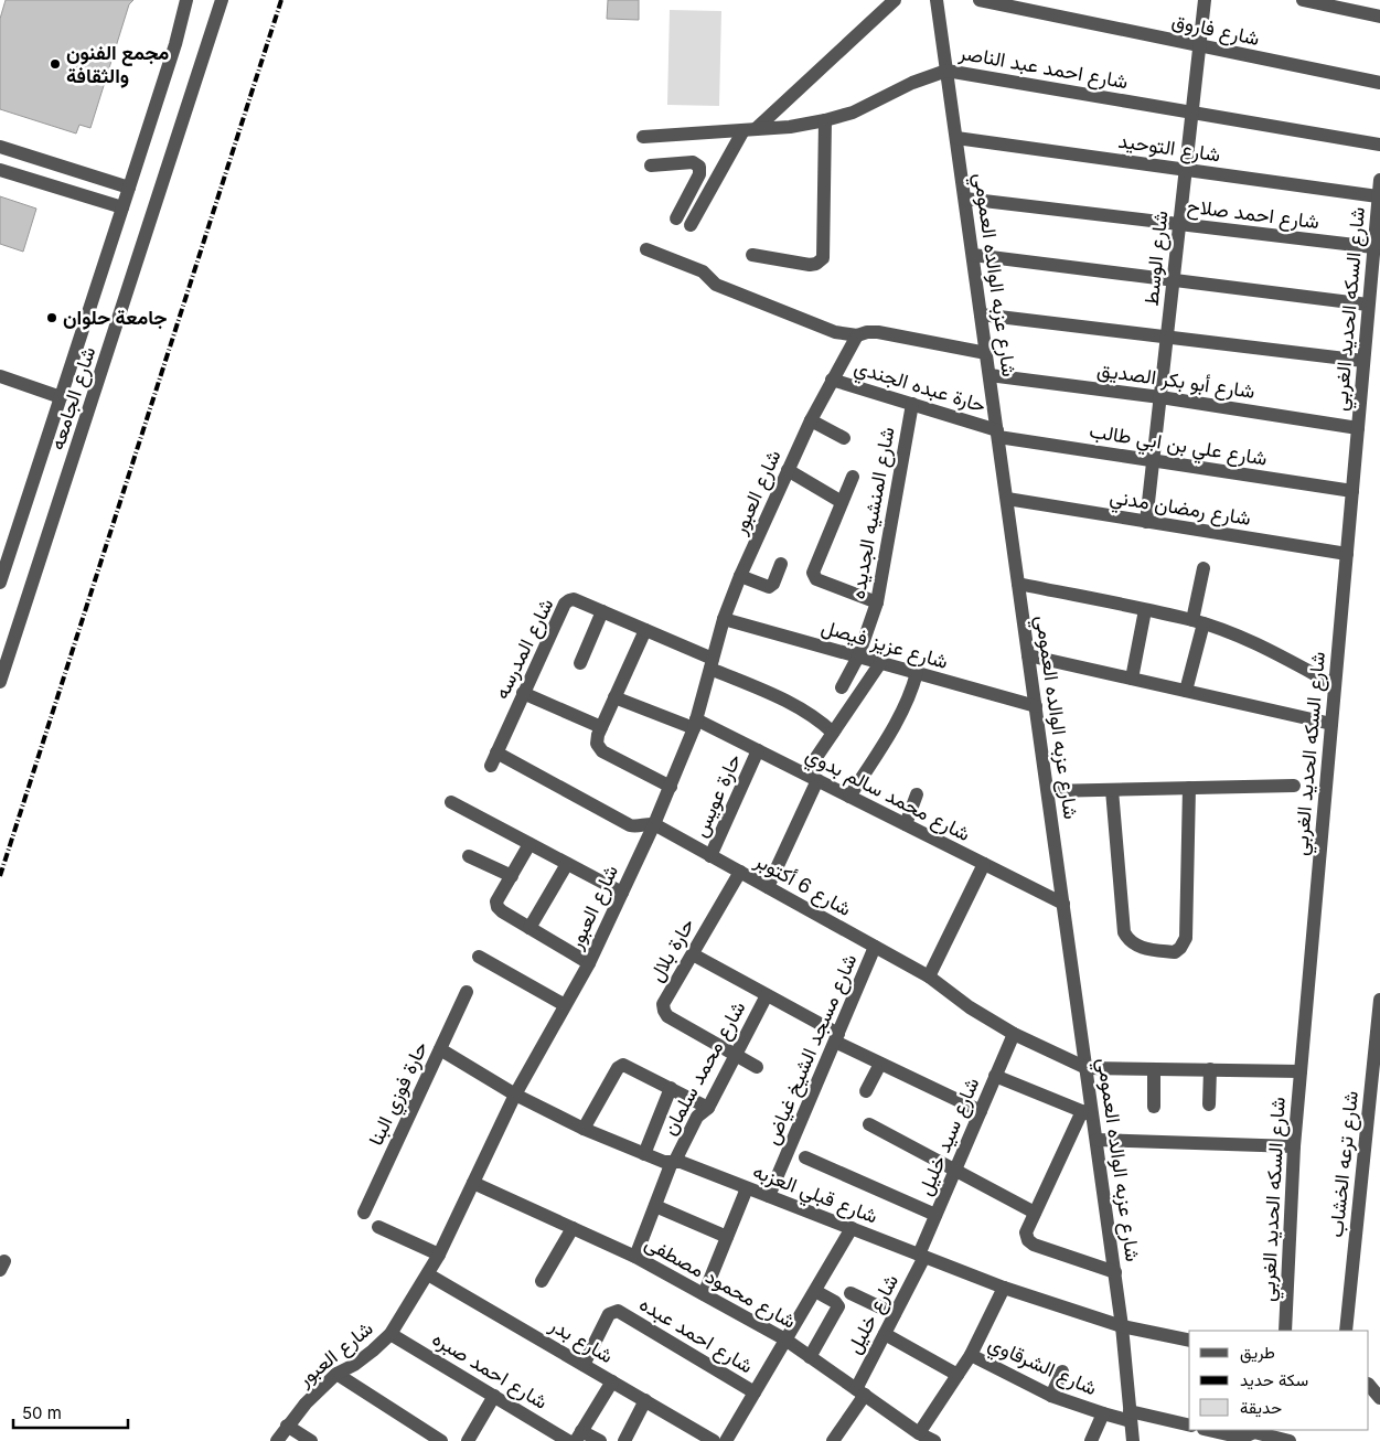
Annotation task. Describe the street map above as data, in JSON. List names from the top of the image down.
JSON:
{
  "streets": {
    "street": [
      "شارع فاروق",
      "شارع احمد عبد الناصر",
      "شارع التوحيد",
      "شارع احمد صلاح",
      "شارع الوسط",
      "شارع عزبه الوالده العمومي",
      "شارع السكه الحديد الغربي",
      "شارع أبو بكر الصديق",
      "حارة عبده الجندي",
      "شارع الجامعه",
      "شارع علي بن ابي طالب",
      "شارع العبور",
      "شارع رمضان مدني",
      "شارع المنشيه الجديده",
      "شارع عزيز فيصل",
      "شارع المدرسه",
      "شارع محمد سالم بدوي",
      "حارة عويس",
      "شارع 6 أكتوبر",
      "حارة بلال",
      "شارع مسجد الشيخ غياض",
      "شارع محمد سلمان",
      "حارة فوزي البنا",
      "شارع سيد خليل",
      "شارع ترعه الخشاب",
      "شارع قبلي العزبه",
      "شارع محمود مصطفى",
      "شارع خليل",
      "شارع احمد عبده",
      "شارع بدر",
      "شارع الشرقاوي",
      "شارع احمد صبره"
    ]
  },
  "crossings": [
    ["شارع فاروق", "شارع الوسط"],
    ["شارع احمد عبد الناصر", "شارع الوسط"],
    ["شارع احمد عبد الناصر", "شارع عزبه الوالده العمومي"],
    ["شارع التوحيد", "شارع الوسط"],
    ["شارع التوحيد", "شارع عزبه الوالده العمومي"],
    ["شارع التوحيد", "شارع السكه الحديد الغربي"],
    ["شارع احمد صلاح", "شارع الوسط"],
    ["شارع احمد صلاح", "شارع عزبه الوالده العمومي"],
    ["شارع احمد صلاح", "شارع السكه الحديد الغربي"],
    ["شارع الوسط", "شارع أبو بكر الصديق"],
    ["شارع الوسط", "شارع علي بن ابي طالب"],
    ["شارع الوسط", "شارع رمضان مدني"],
    ["شارع عزبه الوالده العمومي", "شارع أبو بكر الصديق"],
    ["شارع عزبه الوالده العمومي", "حارة عبده الجندي"],
    ["شارع عزبه الوالده العمومي", "شارع علي بن ابي طالب"],
    ["شارع عزبه الوالده العمومي", "شارع رمضان مدني"],
    ["شارع عزبه الوالده العمومي", "شارع عزيز فيصل"],
    ["شارع عزبه الوالده العمومي", "شارع محمد سالم بدوي"],
    ["شارع عزبه الوالده العمومي", "شارع 6 أكتوبر"],
    ["شارع عزبه الوالده العمومي", "شارع قبلي العزبه"],
    ["شارع عزبه الوالده العمومي", "شارع الشرقاوي"],
    ["شارع السكه الحديد الغربي", "شارع أبو بكر الصديق"],
    ["شارع السكه الحديد الغربي", "شارع علي بن ابي طالب"],
    ["شارع السكه الحديد الغربي", "شارع رمضان مدني"],
    ["حارة عبده الجندي", "شارع علي بن ابي طالب"],
    ["حارة عبده الجندي", "شارع العبور"],
    ["حارة عبده الجندي", "شارع المنشيه الجديده"],
    ["شارع العبور", "شارع عزيز فيصل"],
    ["شارع العبور", "شارع المدرسه"],
    ["شارع العبور", "شارع محمد سالم بدوي"],
    ["شارع العبور", "شارع 6 أكتوبر"],
    ["شارع العبور", "شارع قبلي العزبه"],
    ["شارع العبور", "شارع محمود مصطفى"],
    ["شارع العبور", "شارع بدر"],
    ["شارع العبور", "شارع احمد صبره"],
    ["شارع المنشيه الجديده", "شارع عزيز فيصل"],
    ["شارع المدرسه", "شارع 6 أكتوبر"],
    ["شارع محمد سالم بدوي", "حارة عويس"],
    ["حارة عويس", "شارع 6 أكتوبر"],
    ["شارع 6 أكتوبر", "حارة بلال"],
    ["شارع 6 أكتوبر", "شارع مسجد الشيخ غياض"],
    ["شارع 6 أكتوبر", "شارع سيد خليل"],
    ["حارة بلال", "شارع محمد سلمان"],
    ["شارع مسجد الشيخ غياض", "شارع قبلي العزبه"],
    ["شارع محمد سلمان", "شارع قبلي العزبه"],
    ["شارع محمد سلمان", "شارع محمود مصطفى"],
    ["حارة فوزي البنا", "شارع قبلي العزبه"],
    ["شارع سيد خليل", "شارع قبلي العزبه"],
    ["شارع سيد خليل", "شارع خليل"],
    ["شارع قبلي العزبه", "شارع خليل"],
    ["شارع محمود مصطفى", "شارع خليل"],
    ["شارع احمد عبده", "شارع بدر"]
  ],
  "places": ["مجمع الفنون والثقافة", "جامعة حلوان"],
  "legend": ["طريق", "سكة حديد", "حديقة"],
  "scale_bar": "50 m"
}
